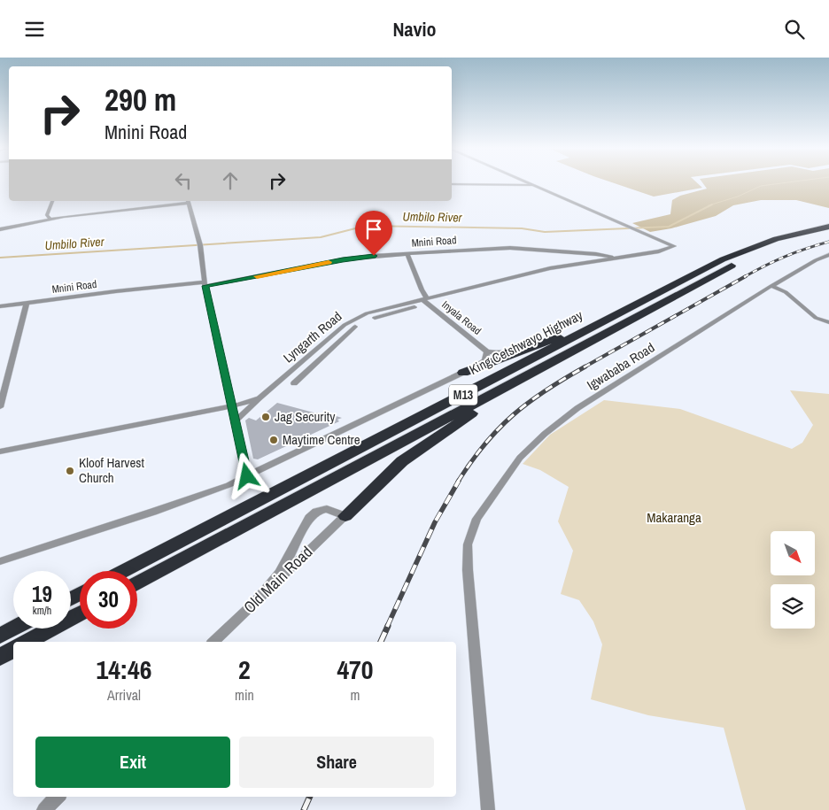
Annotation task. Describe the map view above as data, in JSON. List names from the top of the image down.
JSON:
{
  "streets": {
    "highway": ["King Cetshwayo Highway", "M13"],
    "street": [
      "Mnini Road",
      "Inyala Road",
      "Lyngarth Road",
      "Igwababa Road",
      "Old Main Road"
    ]
  },
  "crossings": [
    ["Mnini Road", "Inyala Road"],
    ["Mnini Road", "Lyngarth Road"],
    ["Inyala Road", "Lyngarth Road"]
  ],
  "water": ["Umbilo River"],
  "parks": ["Makaranga"],
  "places": ["Jag Security", "Maytime Centre", "Kloof Harvest Church"],
  "north": "bottom right",
  "page": {
    "header": "Navio",
    "turn": ["290 m", "Mnini Road"],
    "speed": "19 km/h",
    "limit": "30",
    "eta": [
      "14:46",
      "Arrival",
      "2",
      "min",
      "470",
      "m"
    ],
    "buttons": ["Exit", "Share"]
  }
}
